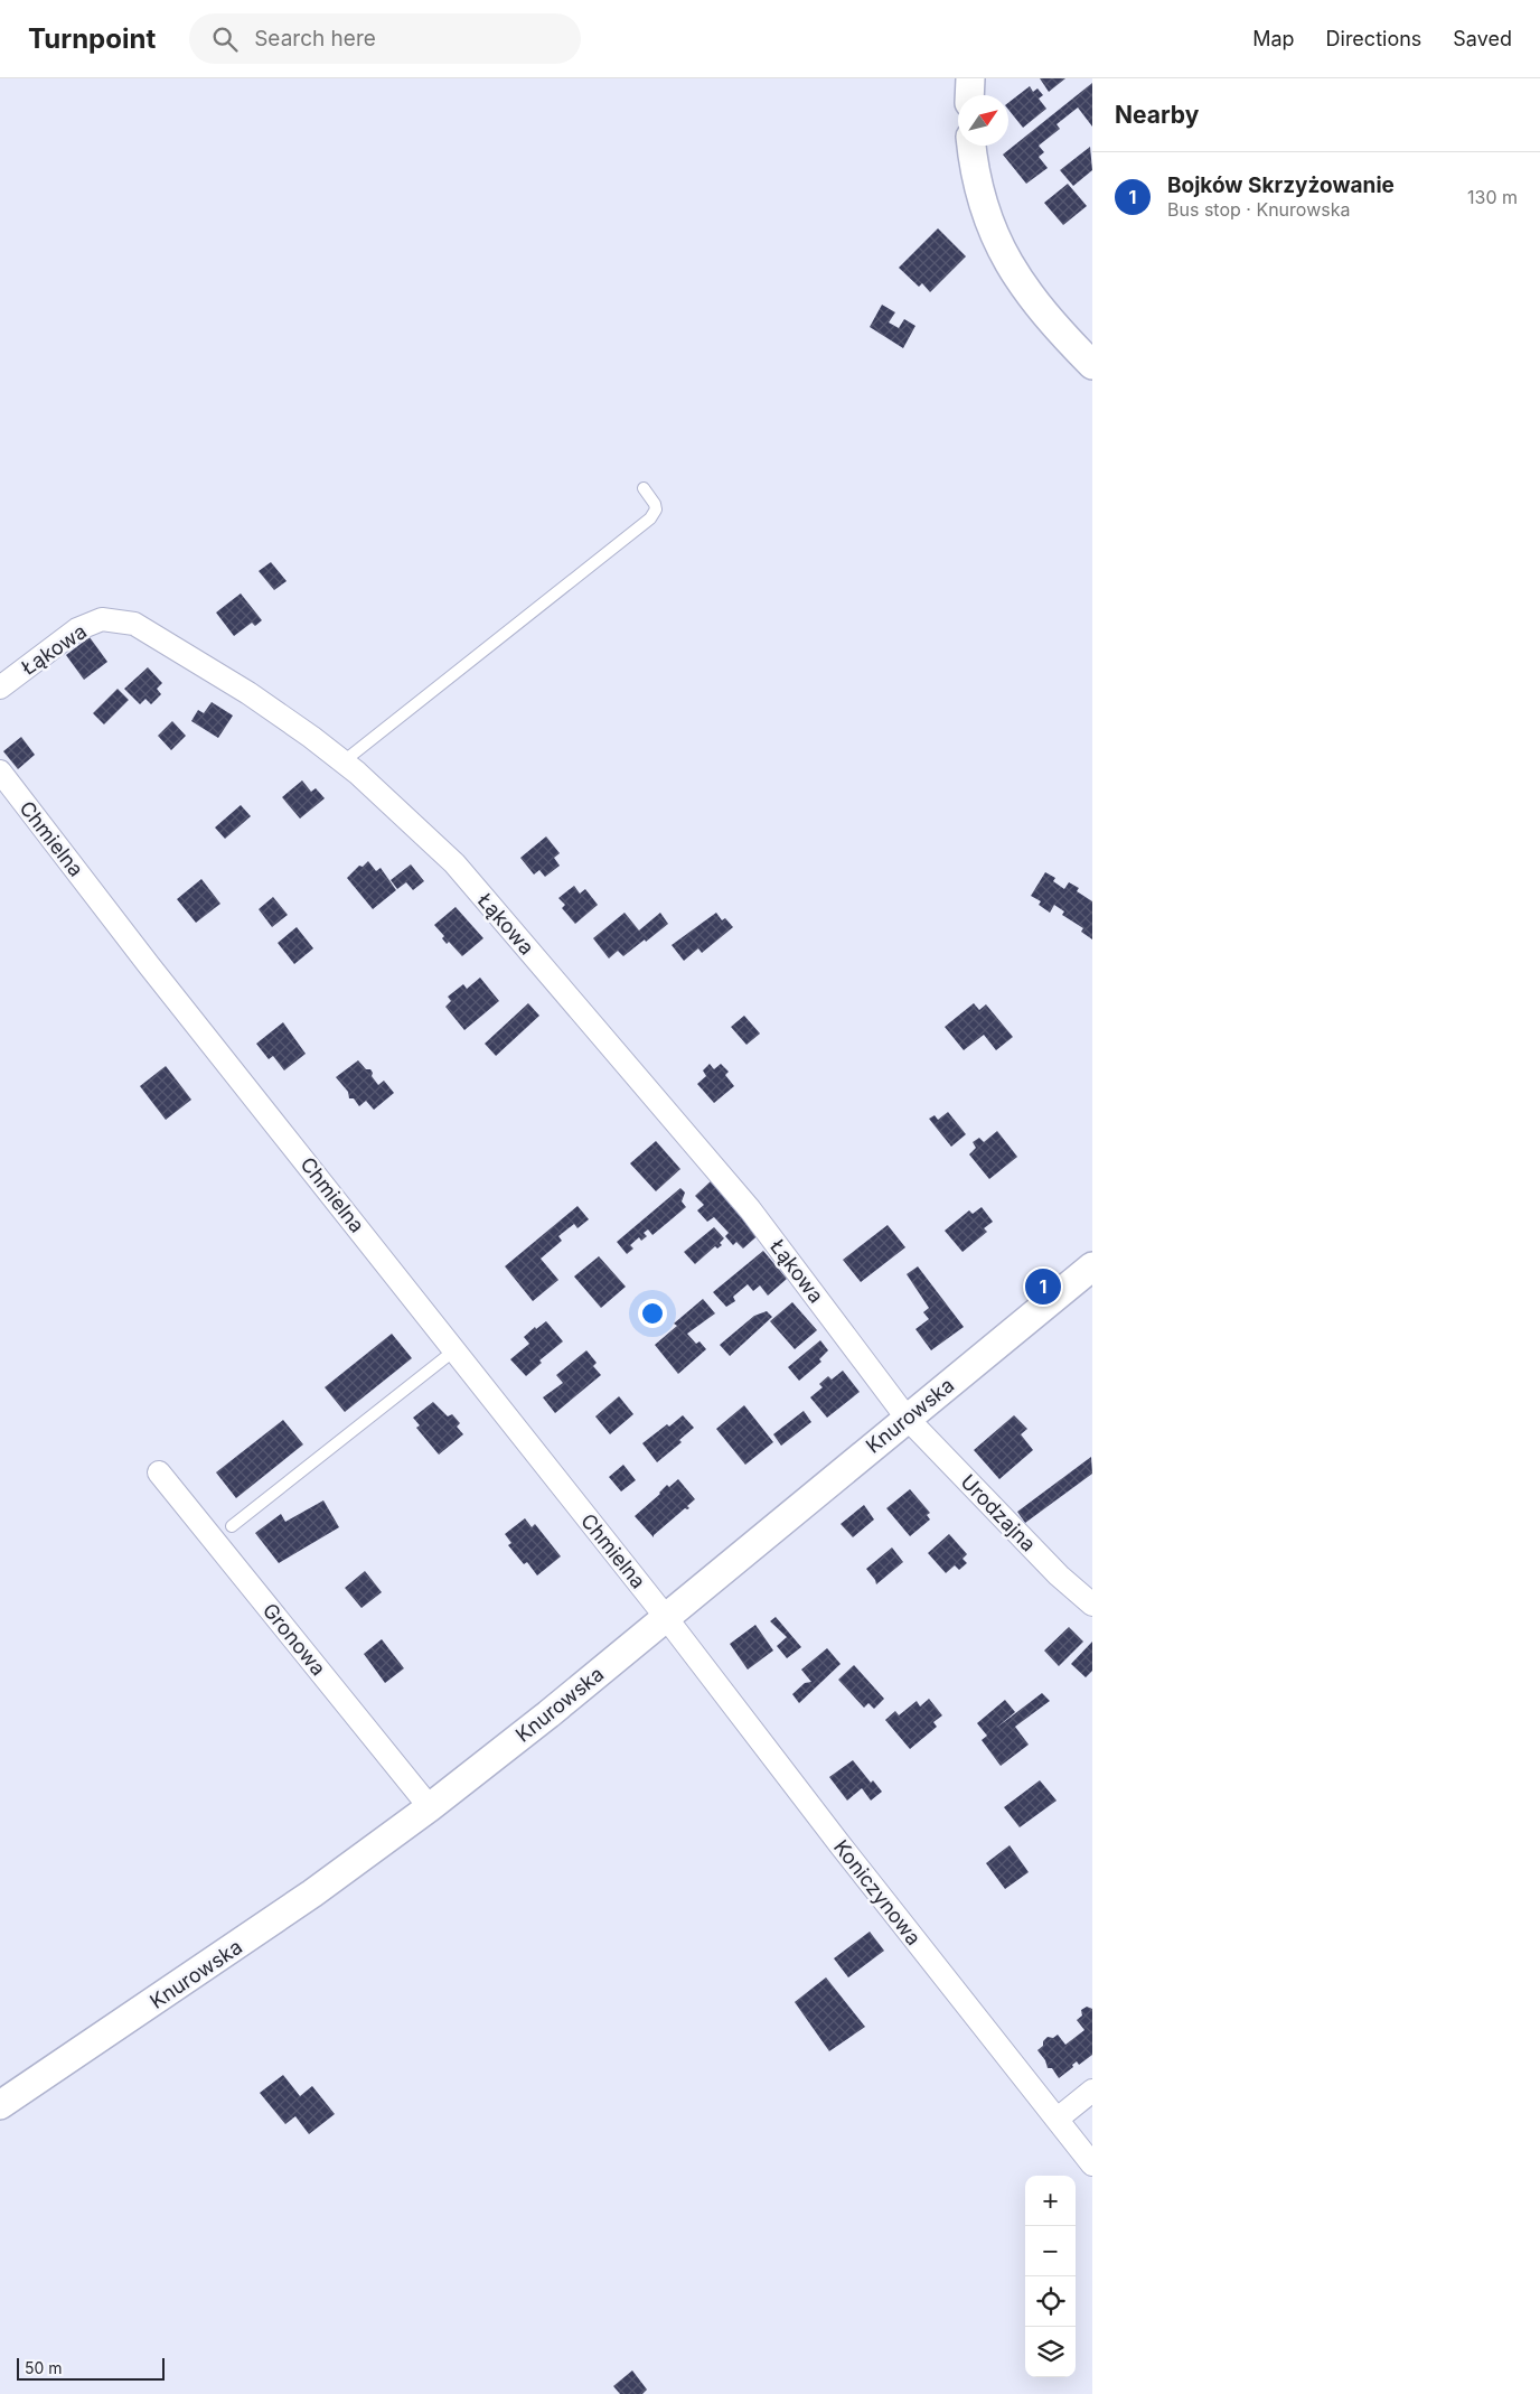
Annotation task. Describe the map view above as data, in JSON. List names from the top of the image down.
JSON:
{
  "streets": {
    "street": [
      "Łąkowa",
      "Chmielna",
      "Knurowska",
      "Urodzajna",
      "Gronowa",
      "Koniczynowa"
    ]
  },
  "crossings": [
    ["Łąkowa", "Knurowska"],
    ["Łąkowa", "Urodzajna"],
    ["Chmielna", "Knurowska"],
    ["Chmielna", "Koniczynowa"],
    ["Knurowska", "Urodzajna"],
    ["Knurowska", "Gronowa"],
    ["Knurowska", "Koniczynowa"]
  ],
  "scale_bar": "50 m",
  "north": "top right",
  "page": {
    "header": "Turnpoint",
    "search": "Search here",
    "nav": ["Map", "Directions", "Saved"],
    "heading": "Nearby",
    "list": [
      {
        "mark": "1",
        "name": "Bojków Skrzyżowanie",
        "note": "Bus stop · Knurowska",
        "value": "130 m"
      }
    ],
    "pins": "1",
    "map_buttons": ["+", "−"],
    "scale": "50 m"
  }
}
